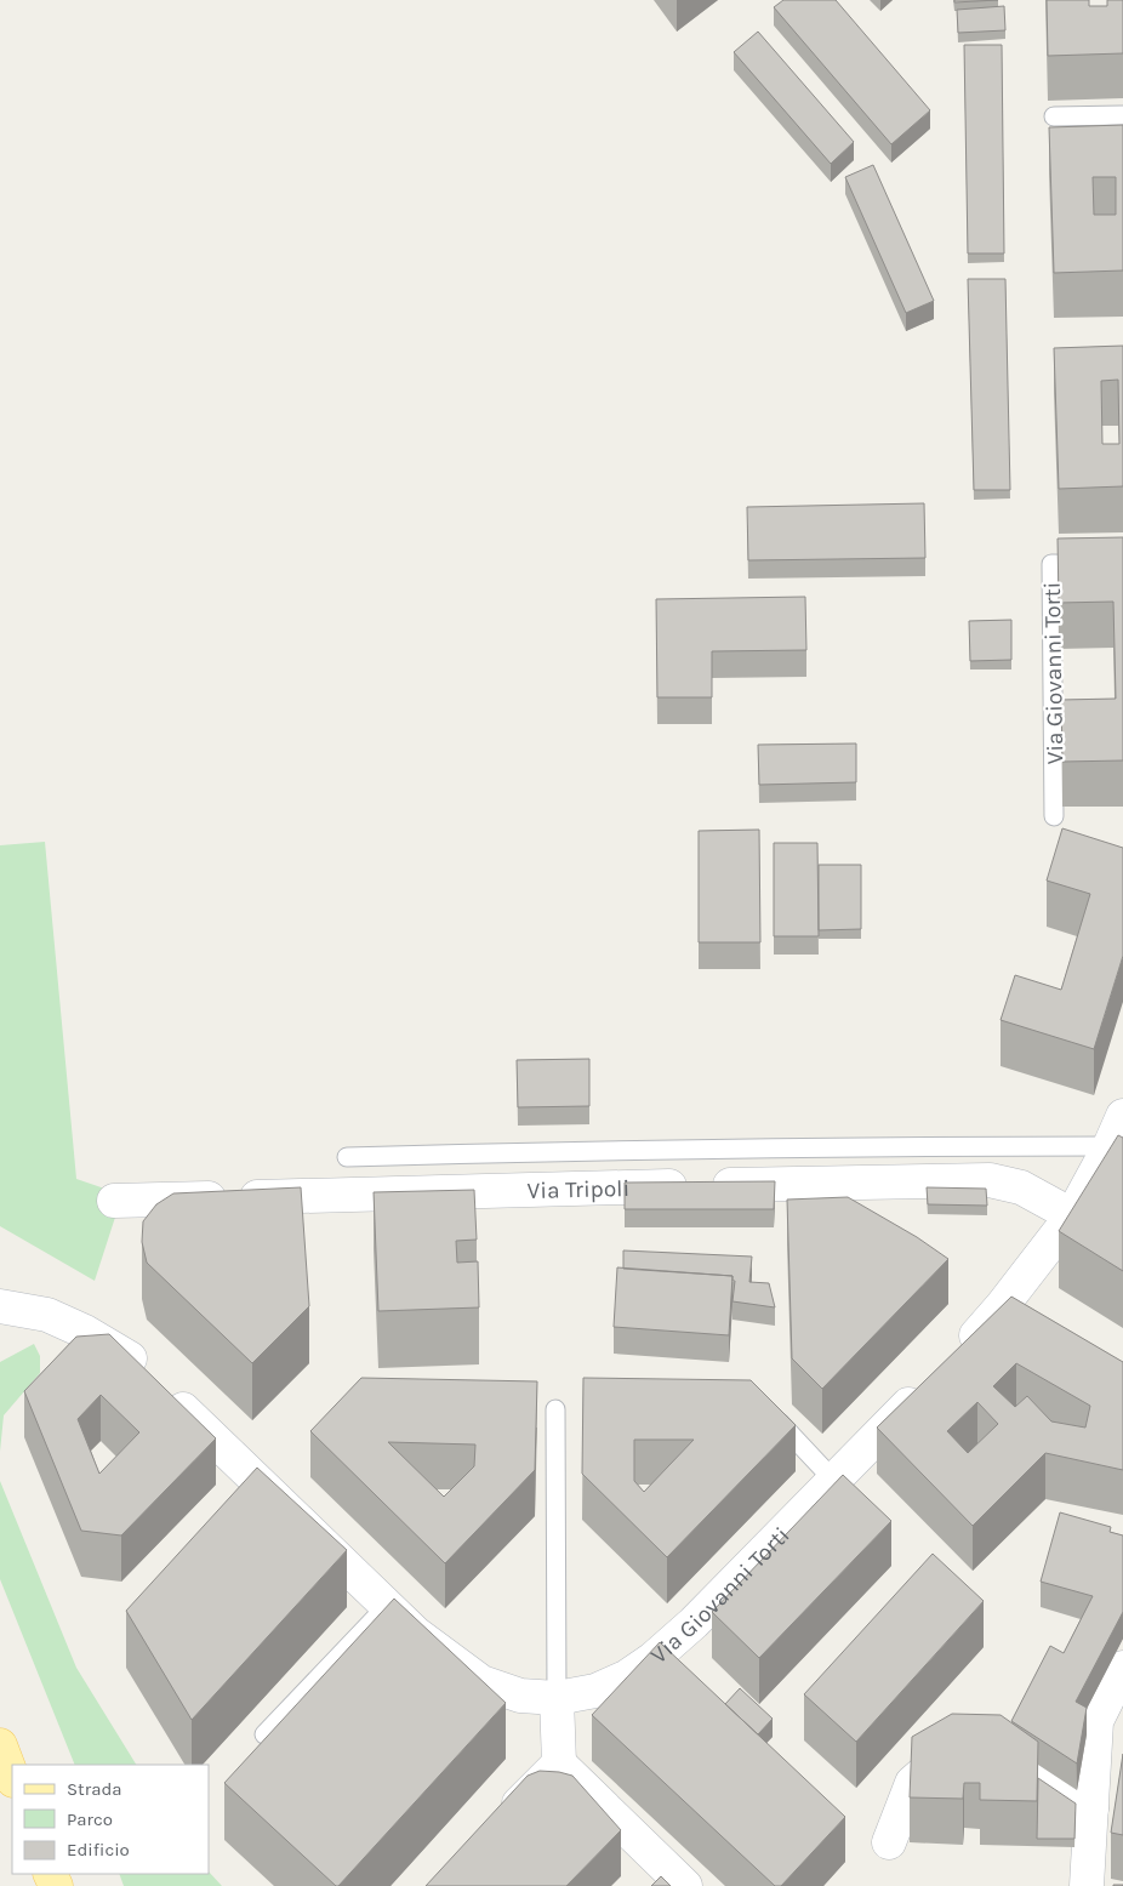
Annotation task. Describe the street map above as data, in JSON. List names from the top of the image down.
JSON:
{
  "streets": {
    "street": ["Via Giovanni Torti", "Via Tripoli"]
  },
  "legend": ["Strada", "Parco", "Edificio"]
}
